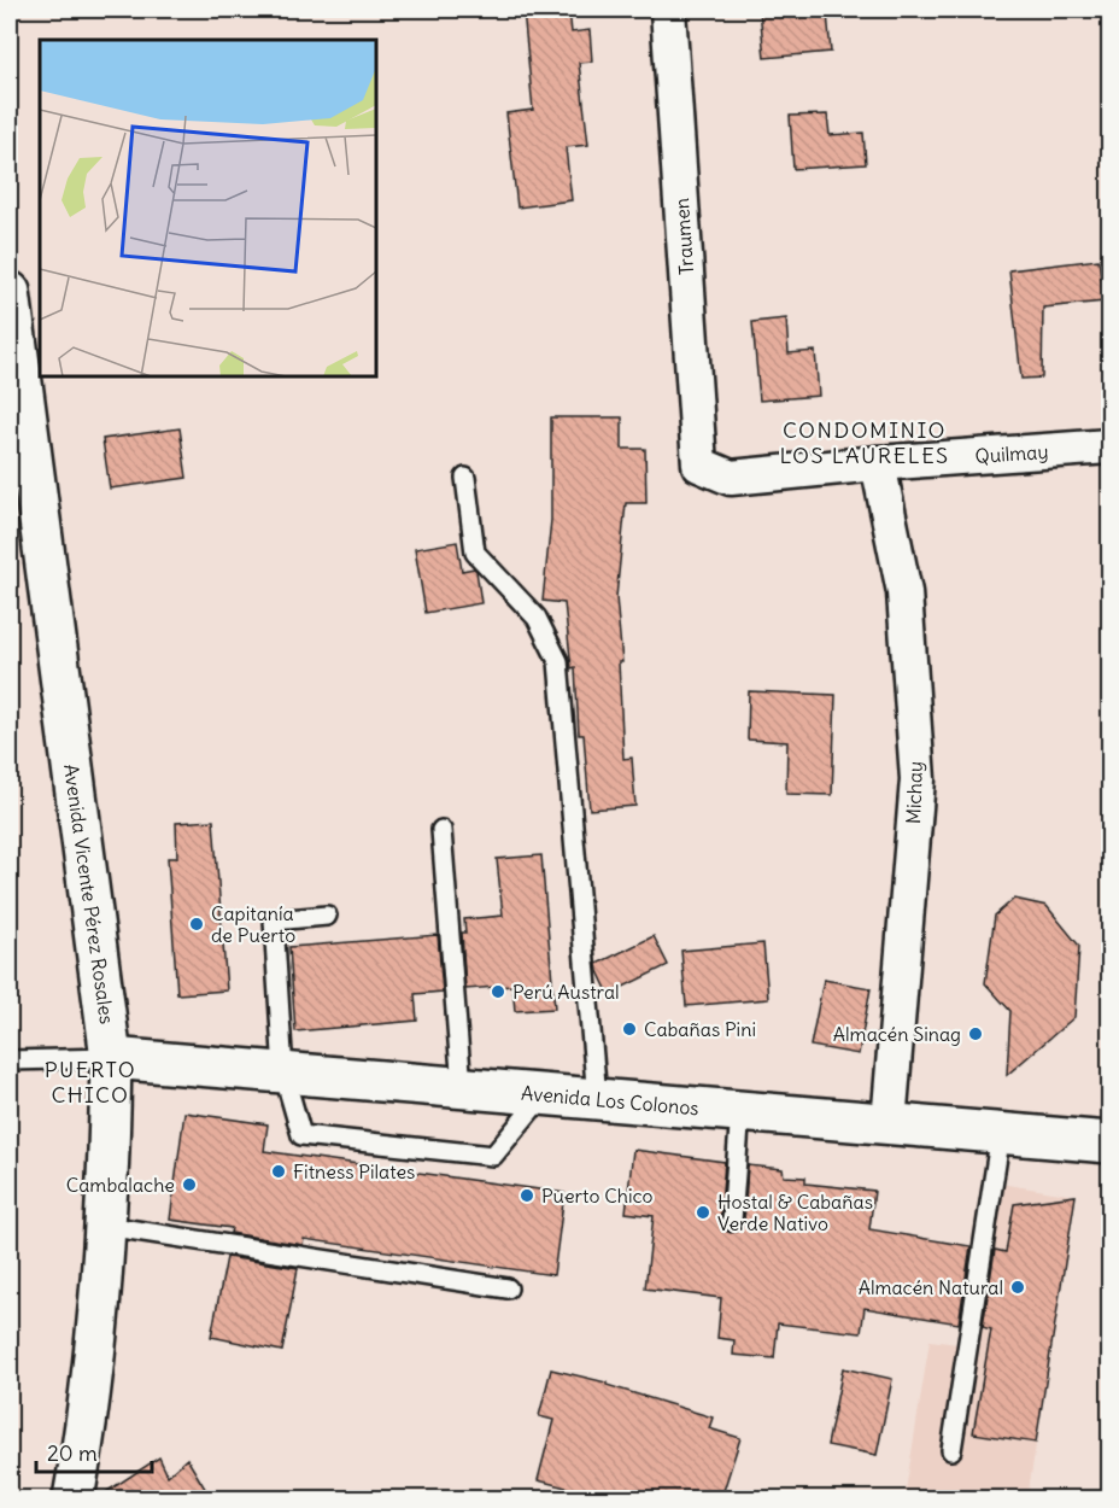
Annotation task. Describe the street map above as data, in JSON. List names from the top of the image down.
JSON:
{
  "streets": {
    "main road": ["Avenida Vicente Pérez Rosales", "Avenida Los Colonos"],
    "street": ["Traumen", "Quilmay", "Michay"]
  },
  "crossings": [
    ["Traumen", "Quilmay"],
    ["Quilmay", "Michay"],
    ["Michay", "Avenida Los Colonos"],
    ["Avenida Vicente Pérez Rosales", "Avenida Los Colonos"]
  ],
  "districts": ["CONDOMINIO LOS LAURELES", "PUERTO CHICO"],
  "places": [
    "Capitanía de Puerto",
    "Perú Austral",
    "Cabañas Pini",
    "Almacén Sinag",
    "Fitness Pilates",
    "Cambalache",
    "Puerto Chico",
    "Hostal & Cabañas Verde Nativo",
    "Almacén Natural"
  ],
  "scale_bar": "20 m"
}
